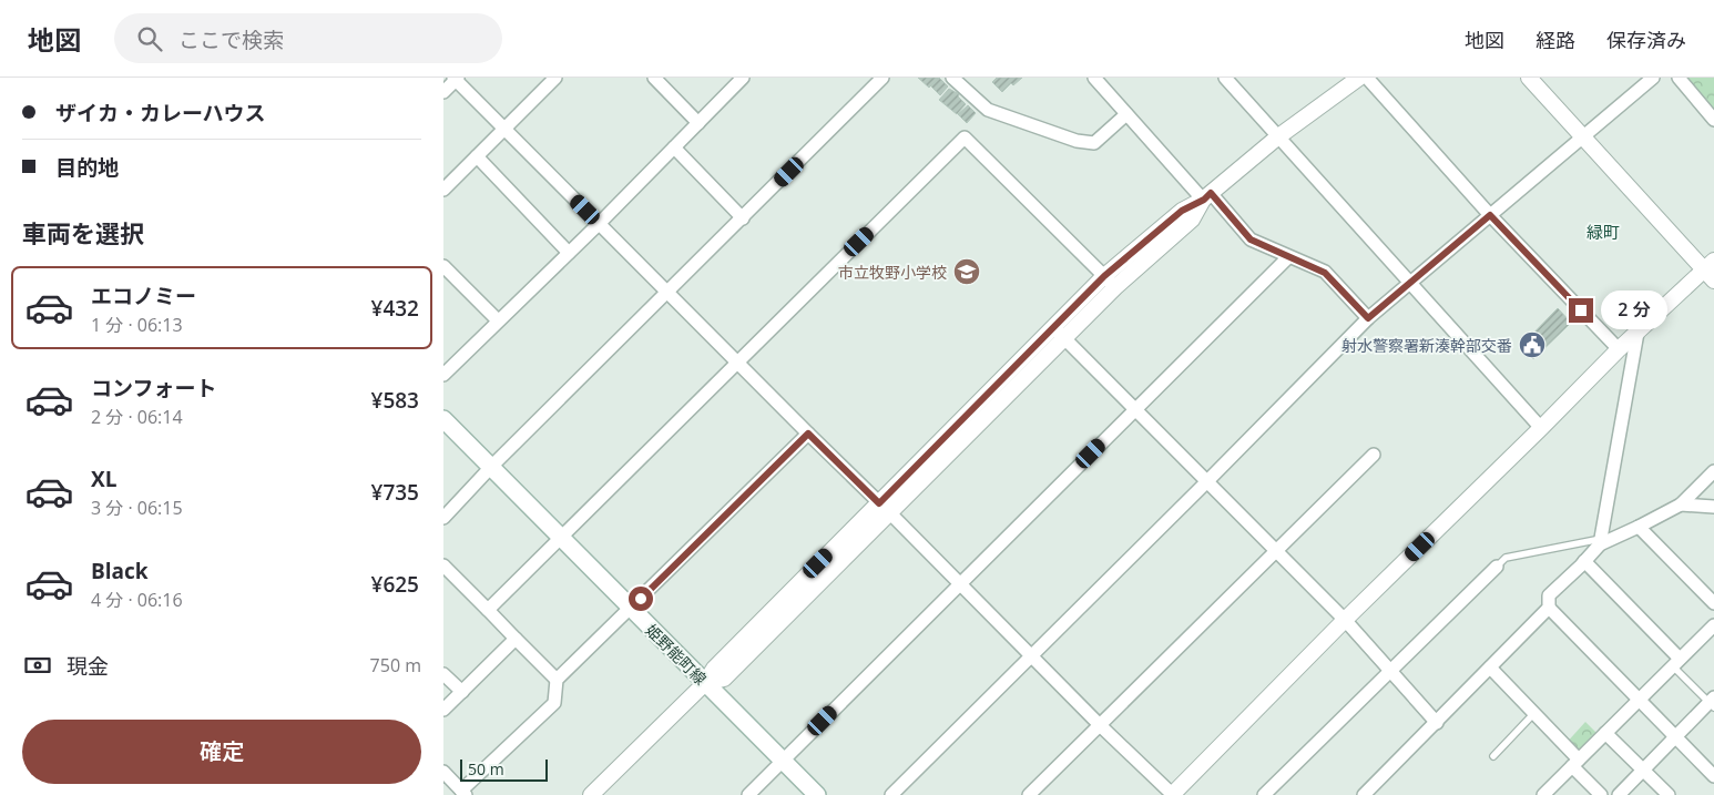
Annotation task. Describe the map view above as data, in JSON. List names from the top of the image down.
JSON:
{
  "streets": {
    "main road": ["姫野能町線"]
  },
  "districts": ["緑町"],
  "places": {
    "school or university": ["市立牧野小学校"],
    "public building": ["射水警察署新湊幹部交番"]
  },
  "scale_bar": "50 m",
  "page": {
    "header": "地図",
    "search": "ここで検索",
    "nav": ["地図", "経路", "保存済み"],
    "banner": ["ザイカ・カレーハウス", "目的地"],
    "heading": "車両を選択",
    "list": [
      {
        "name": "エコノミー",
        "note": "1 分 · 06:13",
        "value": "¥432"
      },
      {
        "name": "コンフォート",
        "note": "2 分 · 06:14",
        "value": "¥583"
      },
      {
        "name": "XL",
        "note": "3 分 · 06:15",
        "value": "¥735"
      },
      {
        "name": "Black",
        "note": "4 分 · 06:16",
        "value": "¥625"
      }
    ],
    "bubble": "2 分",
    "pay": ["現金", "750 m"],
    "buttons": "確定",
    "scale": "50 m"
  }
}
